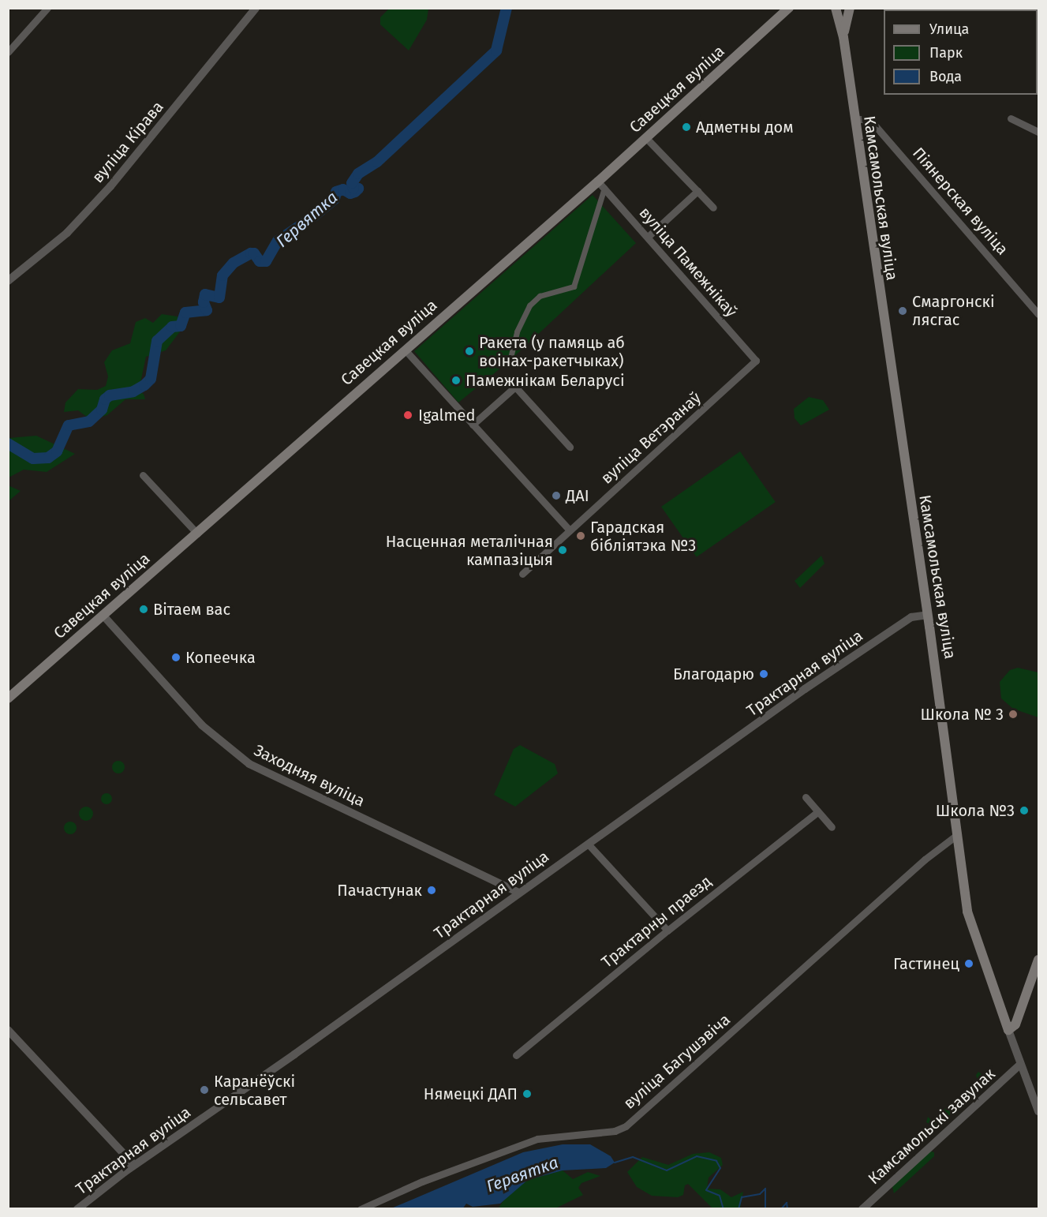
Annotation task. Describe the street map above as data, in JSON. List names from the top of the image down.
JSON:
{
  "streets": {
    "main road": ["Савецкая вуліца", "Камсамольская вуліца"],
    "street": [
      "вуліца Кірава",
      "Піянерская вуліца",
      "вуліца Памежнікаў",
      "вуліца Ветэранаў",
      "Трактарная вуліца",
      "Заходняя вуліца",
      "Трактарны праезд",
      "вуліца Багушэвіча",
      "Камсамольскі завулак"
    ]
  },
  "crossings": [
    ["Савецкая вуліца", "вуліца Памежнікаў"],
    ["Савецкая вуліца", "Заходняя вуліца"],
    ["Камсамольская вуліца", "Піянерская вуліца"],
    ["Камсамольская вуліца", "Трактарная вуліца"],
    ["Камсамольская вуліца", "вуліца Багушэвіча"],
    ["Камсамольская вуліца", "Камсамольскі завулак"],
    ["вуліца Памежнікаў", "вуліца Ветэранаў"],
    ["Трактарная вуліца", "Заходняя вуліца"]
  ],
  "water": ["Гервятка"],
  "places": [
    "Адметны дом",
    "Смаргонскі лясгас",
    "Ракета (у памяць аб воінах-ракетчыках)",
    "Памежнікам Беларусі",
    "Igalmed",
    "ДАІ",
    "Гарадская бібліятэка №3",
    "Насценная металічная кампазіцыя",
    "Вітаем вас",
    "Копеечка",
    "Благодарю",
    "Школа № 3",
    "Школа №3",
    "Пачастунак",
    "Гастинец",
    "Каранёўскі сельсавет",
    "Нямецкі ДАП"
  ],
  "legend": ["Улица", "Парк", "Вода"]
}
